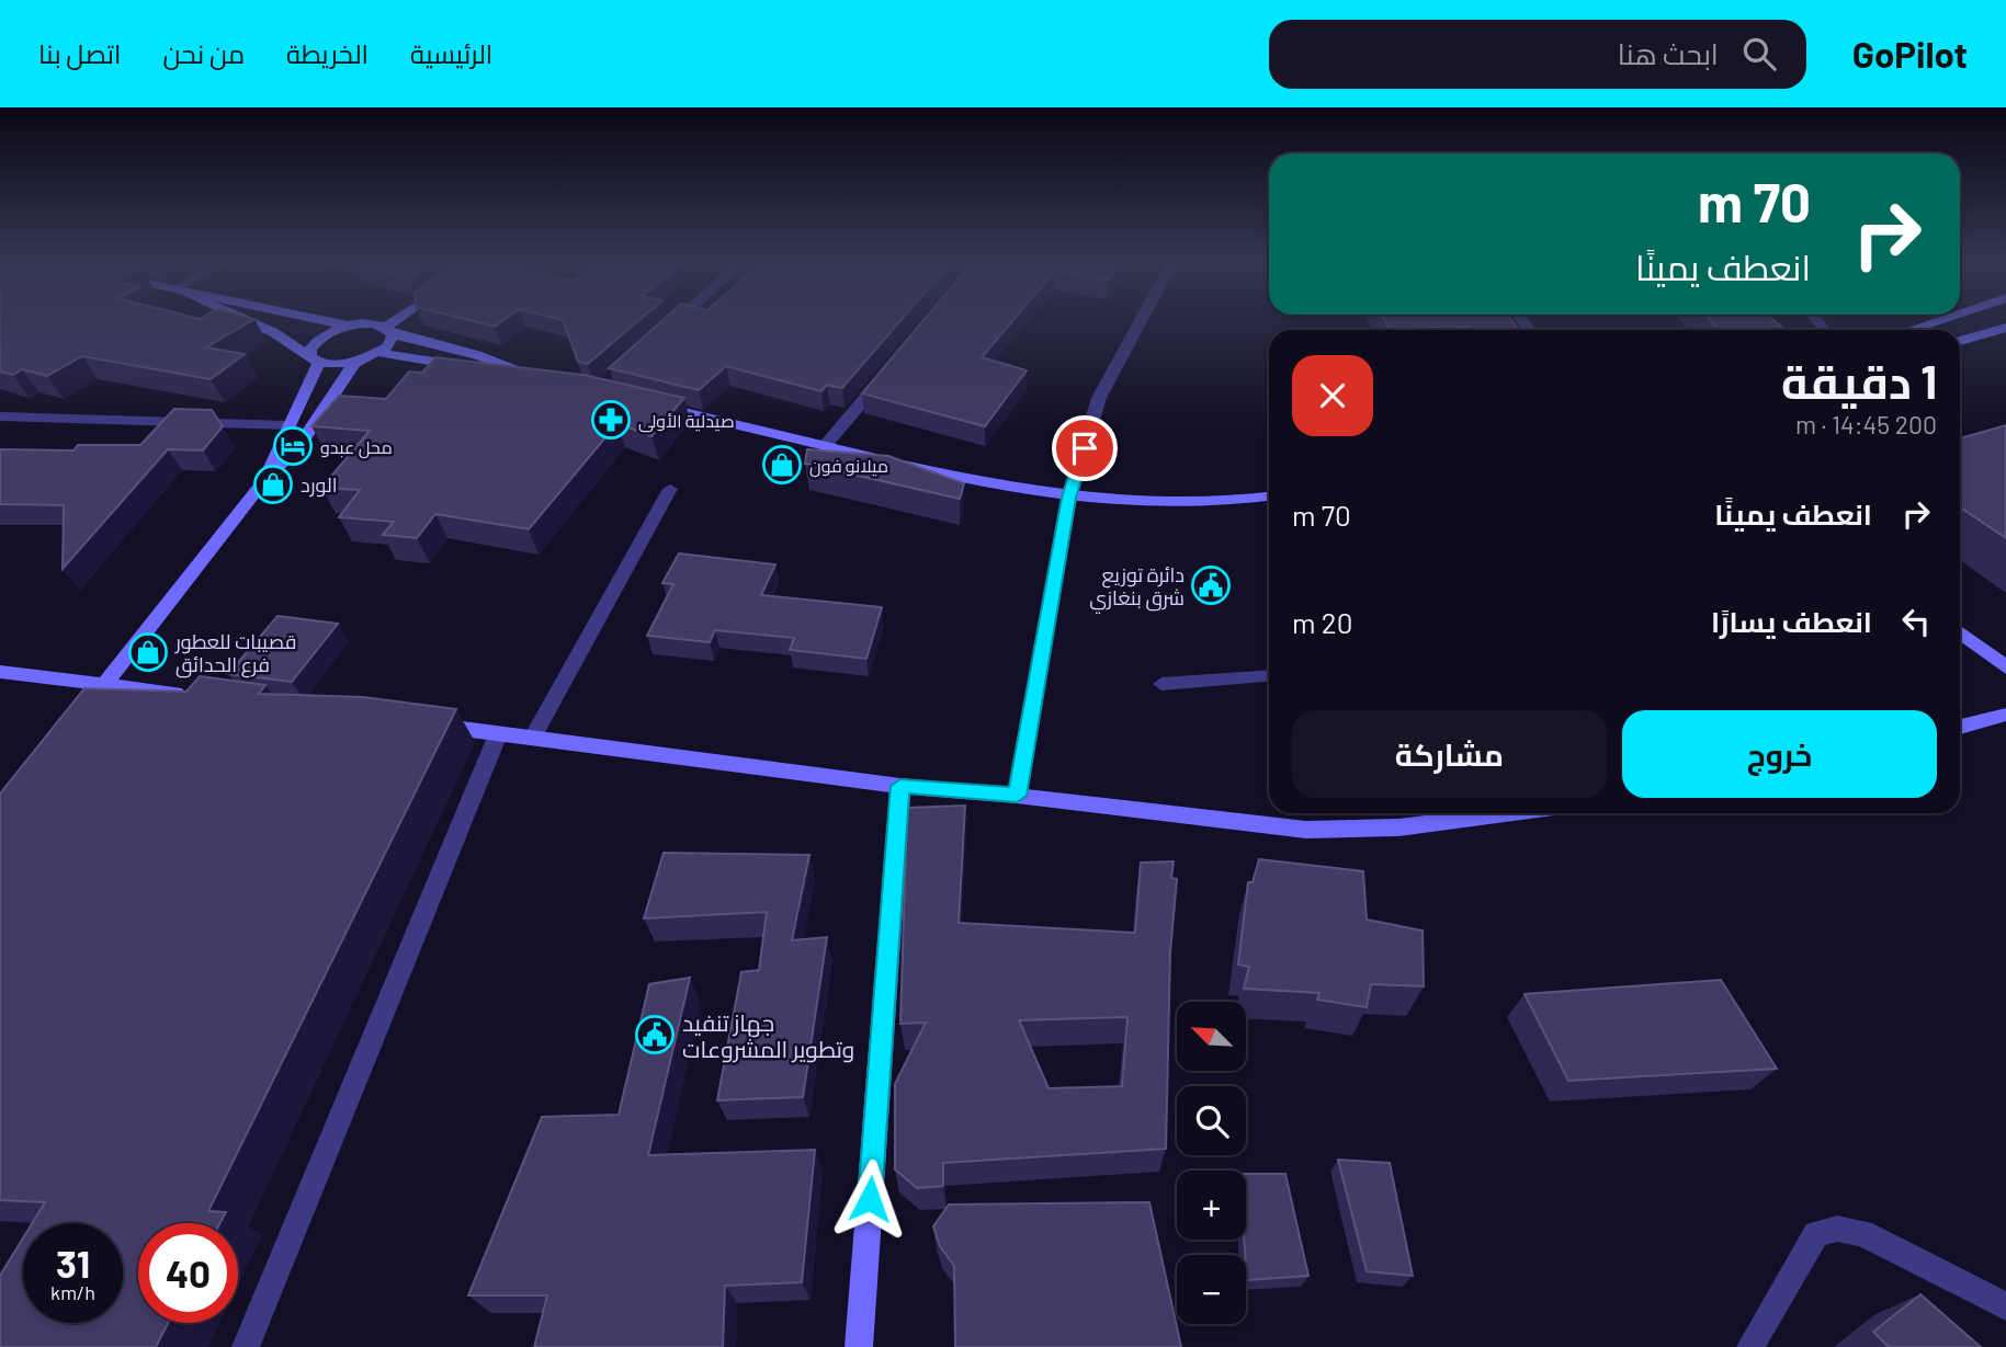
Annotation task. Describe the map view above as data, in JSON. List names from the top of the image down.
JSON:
{
  "places": {
    "pharmacy": ["صيدلية الأولى"],
    "hotel": ["محل عبدو"],
    "shop": ["ميلانو فون", "الورد", "قصيبات للعطور فرع الحدائق"],
    "public building": ["دائرة توزيع شرق بنغازي", "جهاز تنفيد وتطوير المشروعات"]
  },
  "north": "top left",
  "page": {
    "header": "GoPilot",
    "search": "ابحث هنا",
    "nav": [
      "الرئيسية",
      "الخريطة",
      "من نحن",
      "اتصل بنا"
    ],
    "turn": ["70 m", "انعطف يمينًا"],
    "heading": ["1 دقيقة", "200 m · 14:45"],
    "list": [
      {
        "name": "انعطف يمينًا",
        "value": "70 m"
      },
      {
        "name": "انعطف يسارًا",
        "value": "20 m"
      }
    ],
    "buttons": ["خروج", "مشاركة"],
    "map_buttons": ["+", "−"],
    "speed": "31 km/h",
    "limit": "40"
  }
}
